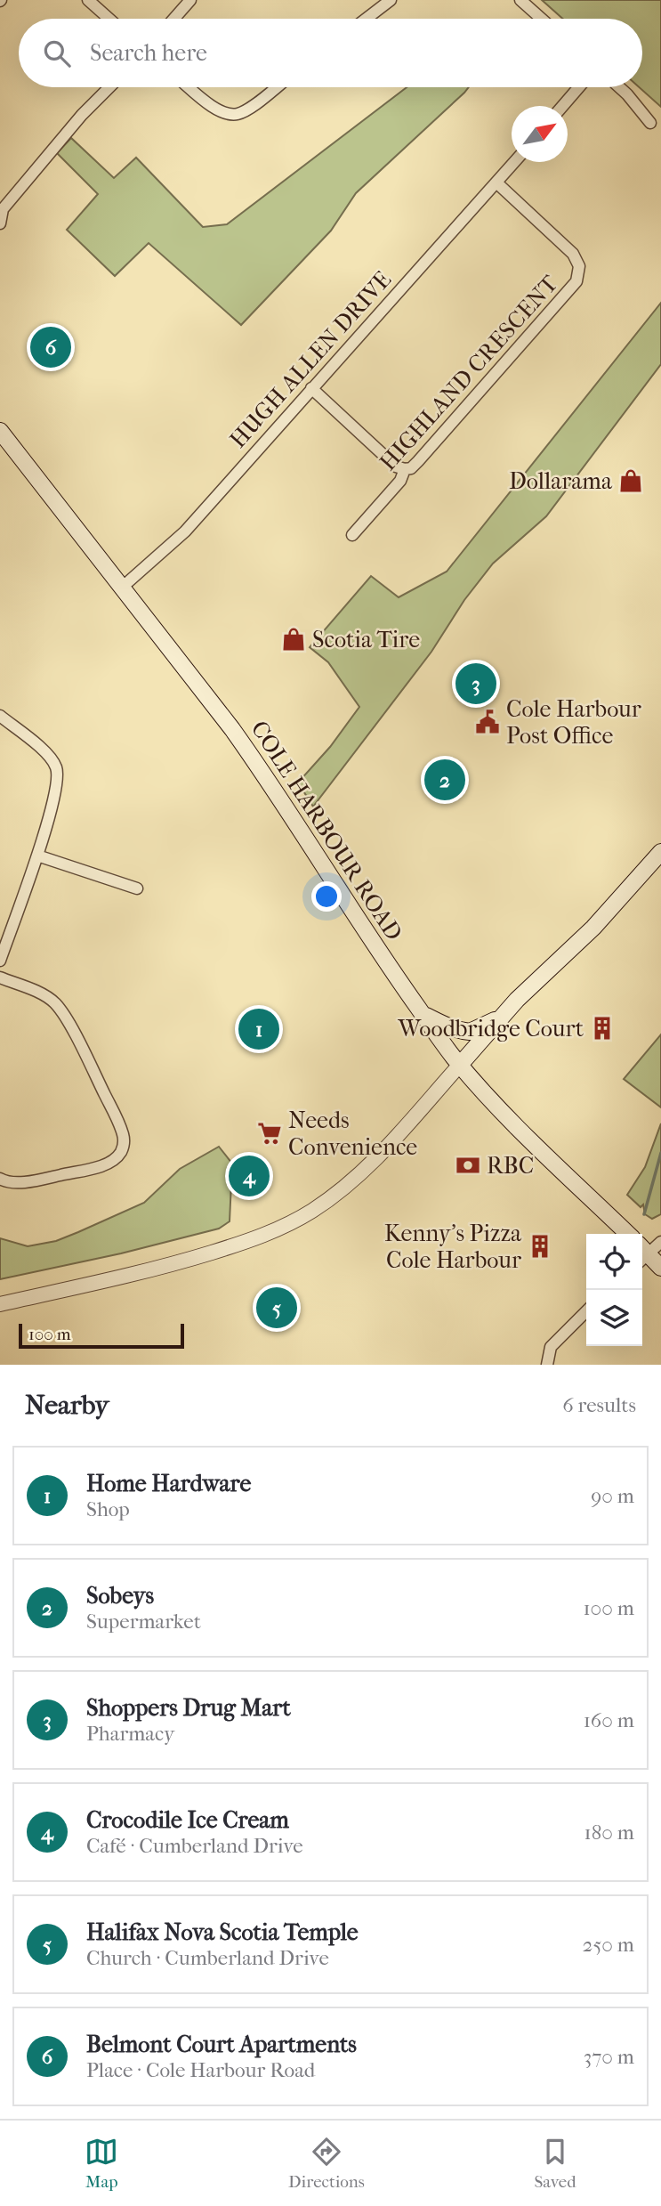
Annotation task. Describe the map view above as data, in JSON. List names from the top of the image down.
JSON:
{
  "streets": {
    "main road": ["COLE HARBOUR ROAD"],
    "street": ["HUGH ALLEN DRIVE", "HIGHLAND CRESCENT"]
  },
  "crossings": [
    ["HUGH ALLEN DRIVE", "HIGHLAND CRESCENT"],
    ["HUGH ALLEN DRIVE", "COLE HARBOUR ROAD"]
  ],
  "places": {
    "shop": ["Dollarama", "Scotia Tire"],
    "public building": ["Cole Harbour Post Office"],
    "building": ["Woodbridge Court", "Kenny's Pizza Cole Harbour"],
    "supermarket": ["Needs Convenience"],
    "bank": ["RBC"]
  },
  "scale_bar": "100 m",
  "north": "top right",
  "page": {
    "search": "Search here",
    "pins": [
      "6",
      "3",
      "2",
      "1",
      "4",
      "5"
    ],
    "scale": "100 m",
    "heading": ["Nearby", "6 results"],
    "list": [
      {
        "mark": "1",
        "name": "Home Hardware",
        "note": "Shop",
        "value": "90 m"
      },
      {
        "mark": "2",
        "name": "Sobeys",
        "note": "Supermarket",
        "value": "100 m"
      },
      {
        "mark": "3",
        "name": "Shoppers Drug Mart",
        "note": "Pharmacy",
        "value": "160 m"
      },
      {
        "mark": "4",
        "name": "Crocodile Ice Cream",
        "note": "Café · Cumberland Drive",
        "value": "180 m"
      },
      {
        "mark": "5",
        "name": "Halifax Nova Scotia Temple",
        "note": "Church · Cumberland Drive",
        "value": "250 m"
      },
      {
        "mark": "6",
        "name": "Belmont Court Apartments",
        "note": "Place · Cole Harbour Road",
        "value": "370 m"
      }
    ],
    "nav": ["Map", "Directions", "Saved"]
  }
}
